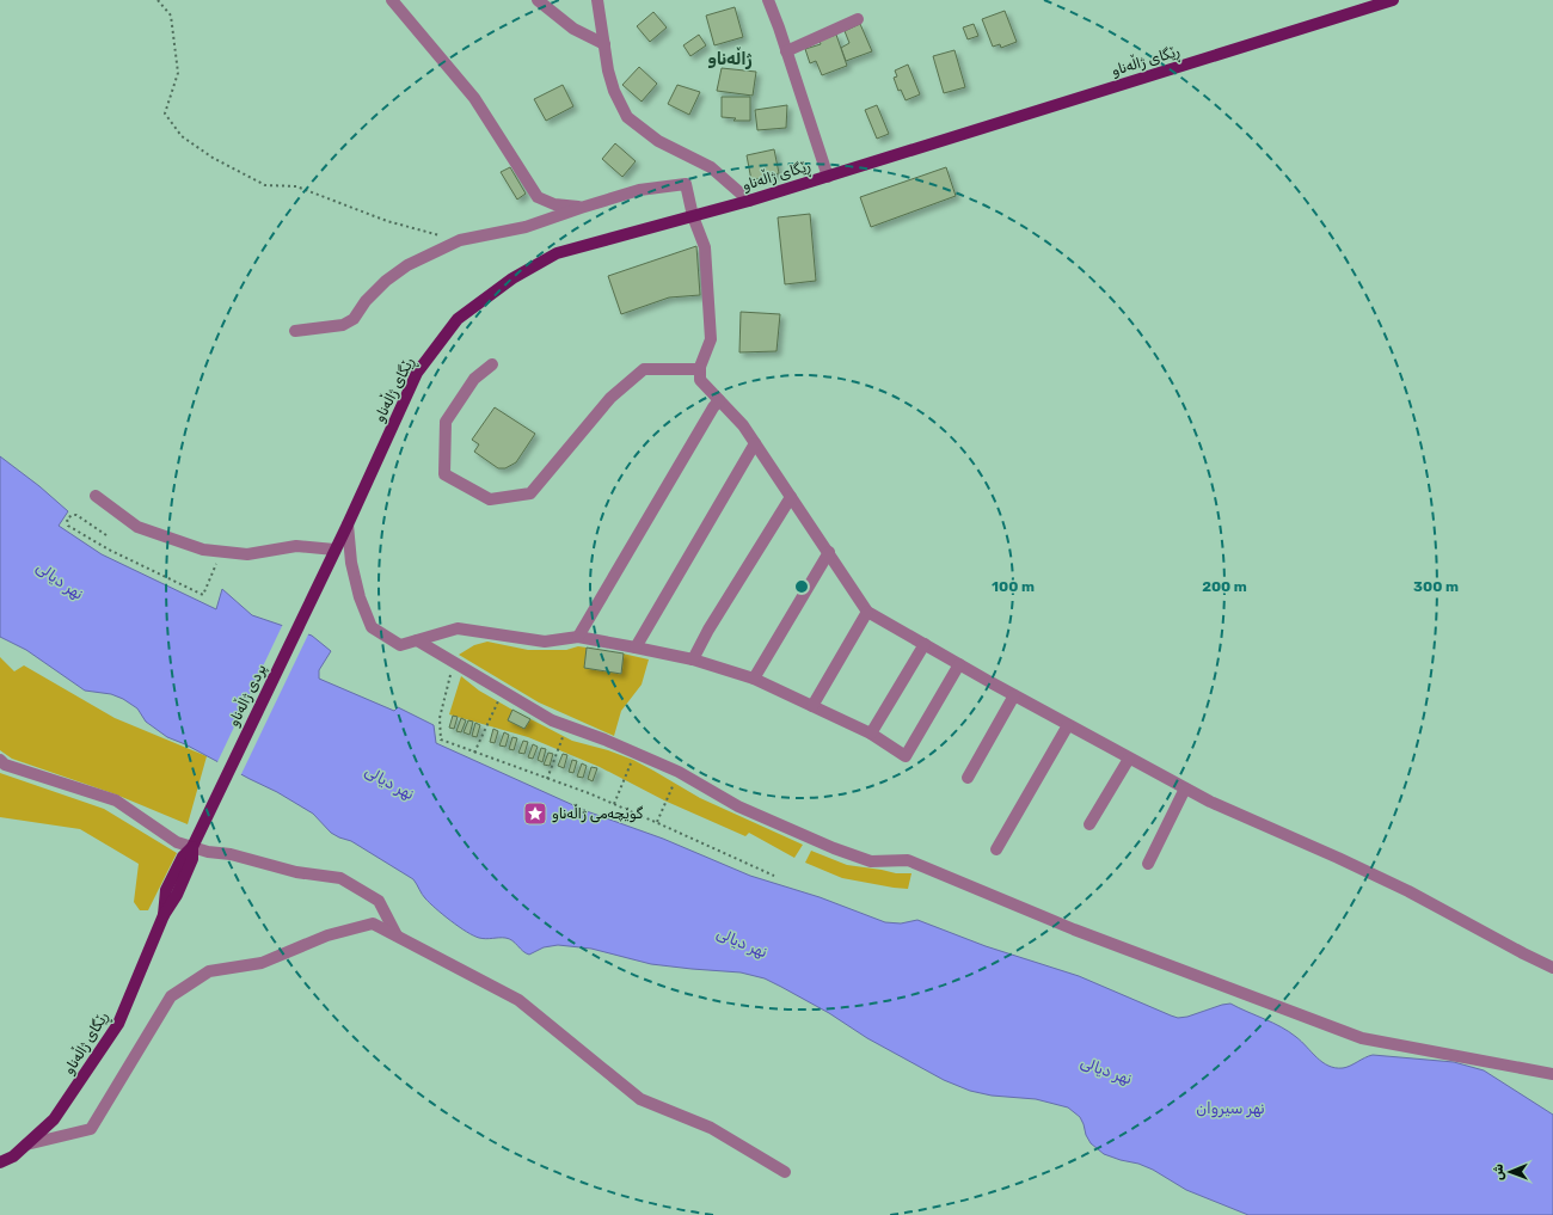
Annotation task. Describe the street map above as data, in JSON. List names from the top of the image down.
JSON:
{
  "streets": {
    "main road": ["ڕێگای ژاڵەناو", "پردی ژاڵەناو"]
  },
  "crossings": [
    ["ڕێگای ژاڵەناو", "پردی ژاڵەناو"]
  ],
  "districts": ["ژاڵەناو"],
  "water": ["نهر ديالى", "نهر سیروان"],
  "places": {
    "place": ["گوێچەمی ژاڵەناو"]
  },
  "north": "left",
  "rings": ["100 m", "200 m", "300 m"]
}
